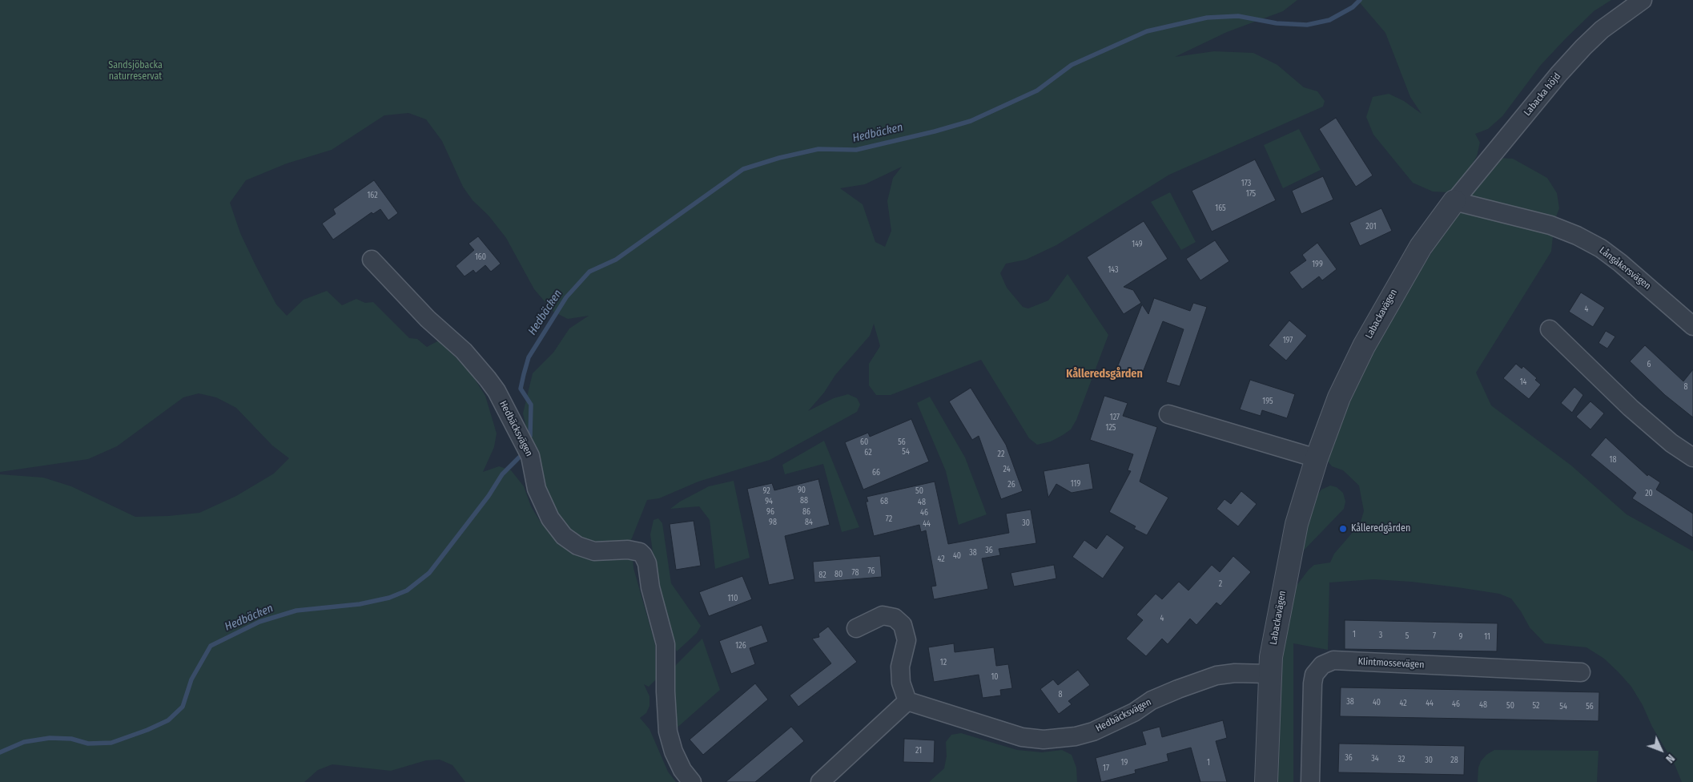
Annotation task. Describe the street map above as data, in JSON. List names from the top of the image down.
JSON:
{
  "streets": {
    "street": [
      "Labacka höjd",
      "Långåkersvägen",
      "Labackavägen",
      "Hedbäcksvägen",
      "Klintmossevägen"
    ]
  },
  "crossings": [
    ["Labacka höjd", "Långåkersvägen"],
    ["Labacka höjd", "Labackavägen"],
    ["Långåkersvägen", "Labackavägen"],
    ["Labackavägen", "Hedbäcksvägen"]
  ],
  "districts": ["Kålleredsgården"],
  "water": ["Hedbäcken"],
  "parks": ["Sandsjöbacka naturreservat"],
  "places": ["Kålleredgården"],
  "house_numbers": [
    "173",
    "175",
    "162",
    "165",
    "201",
    "149",
    "160",
    "199",
    "143",
    "4",
    "197",
    "6",
    "14",
    "8",
    "195",
    "127",
    "125",
    "60",
    "56",
    "54",
    "62",
    "22",
    "18",
    "24",
    "66",
    "119",
    "26",
    "90",
    "92",
    "50",
    "20",
    "88",
    "94",
    "68",
    "48",
    "96",
    "86",
    "46",
    "72",
    "98",
    "84",
    "30",
    "44",
    "36",
    "38",
    "40",
    "42",
    "76",
    "78",
    "80",
    "82",
    "2",
    "110",
    "4",
    "1",
    "3",
    "5",
    "7",
    "9",
    "11",
    "126",
    "12",
    "10",
    "8",
    "38",
    "40",
    "42",
    "44",
    "46",
    "48",
    "50",
    "52",
    "54",
    "56",
    "21",
    "36",
    "34",
    "32",
    "30",
    "28",
    "19",
    "1",
    "17"
  ],
  "north": "bottom right"
}
